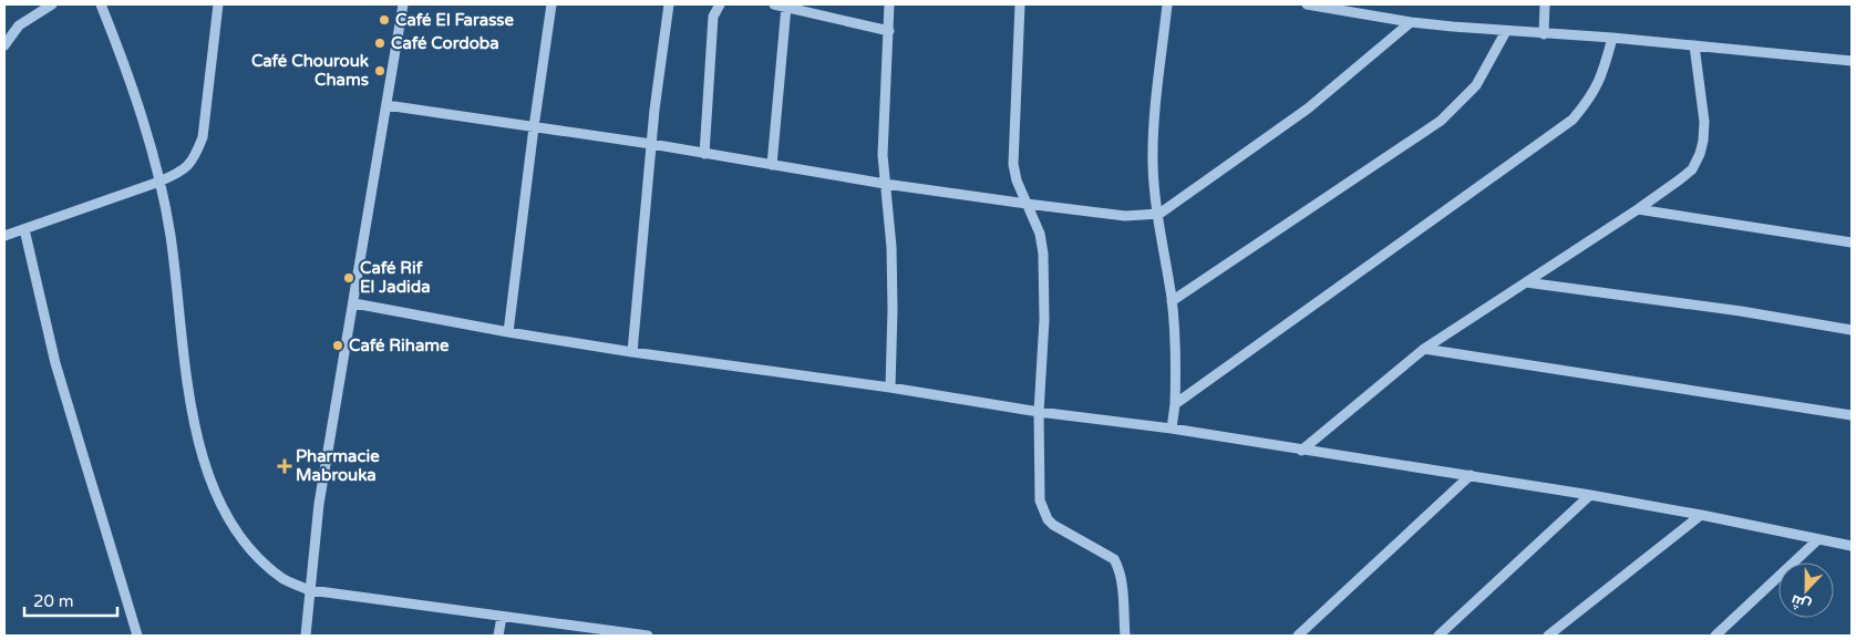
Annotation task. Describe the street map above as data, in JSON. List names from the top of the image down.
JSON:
{
  "places": {
    "other": [
      "Café El Farasse",
      "Café Cordoba",
      "Café Chourouk Chams",
      "Café Rif El Jadida",
      "Café Rihame"
    ],
    "health": ["Pharmacie Mabrouka"]
  },
  "scale_bar": "20 m",
  "north": "bottom"
}
